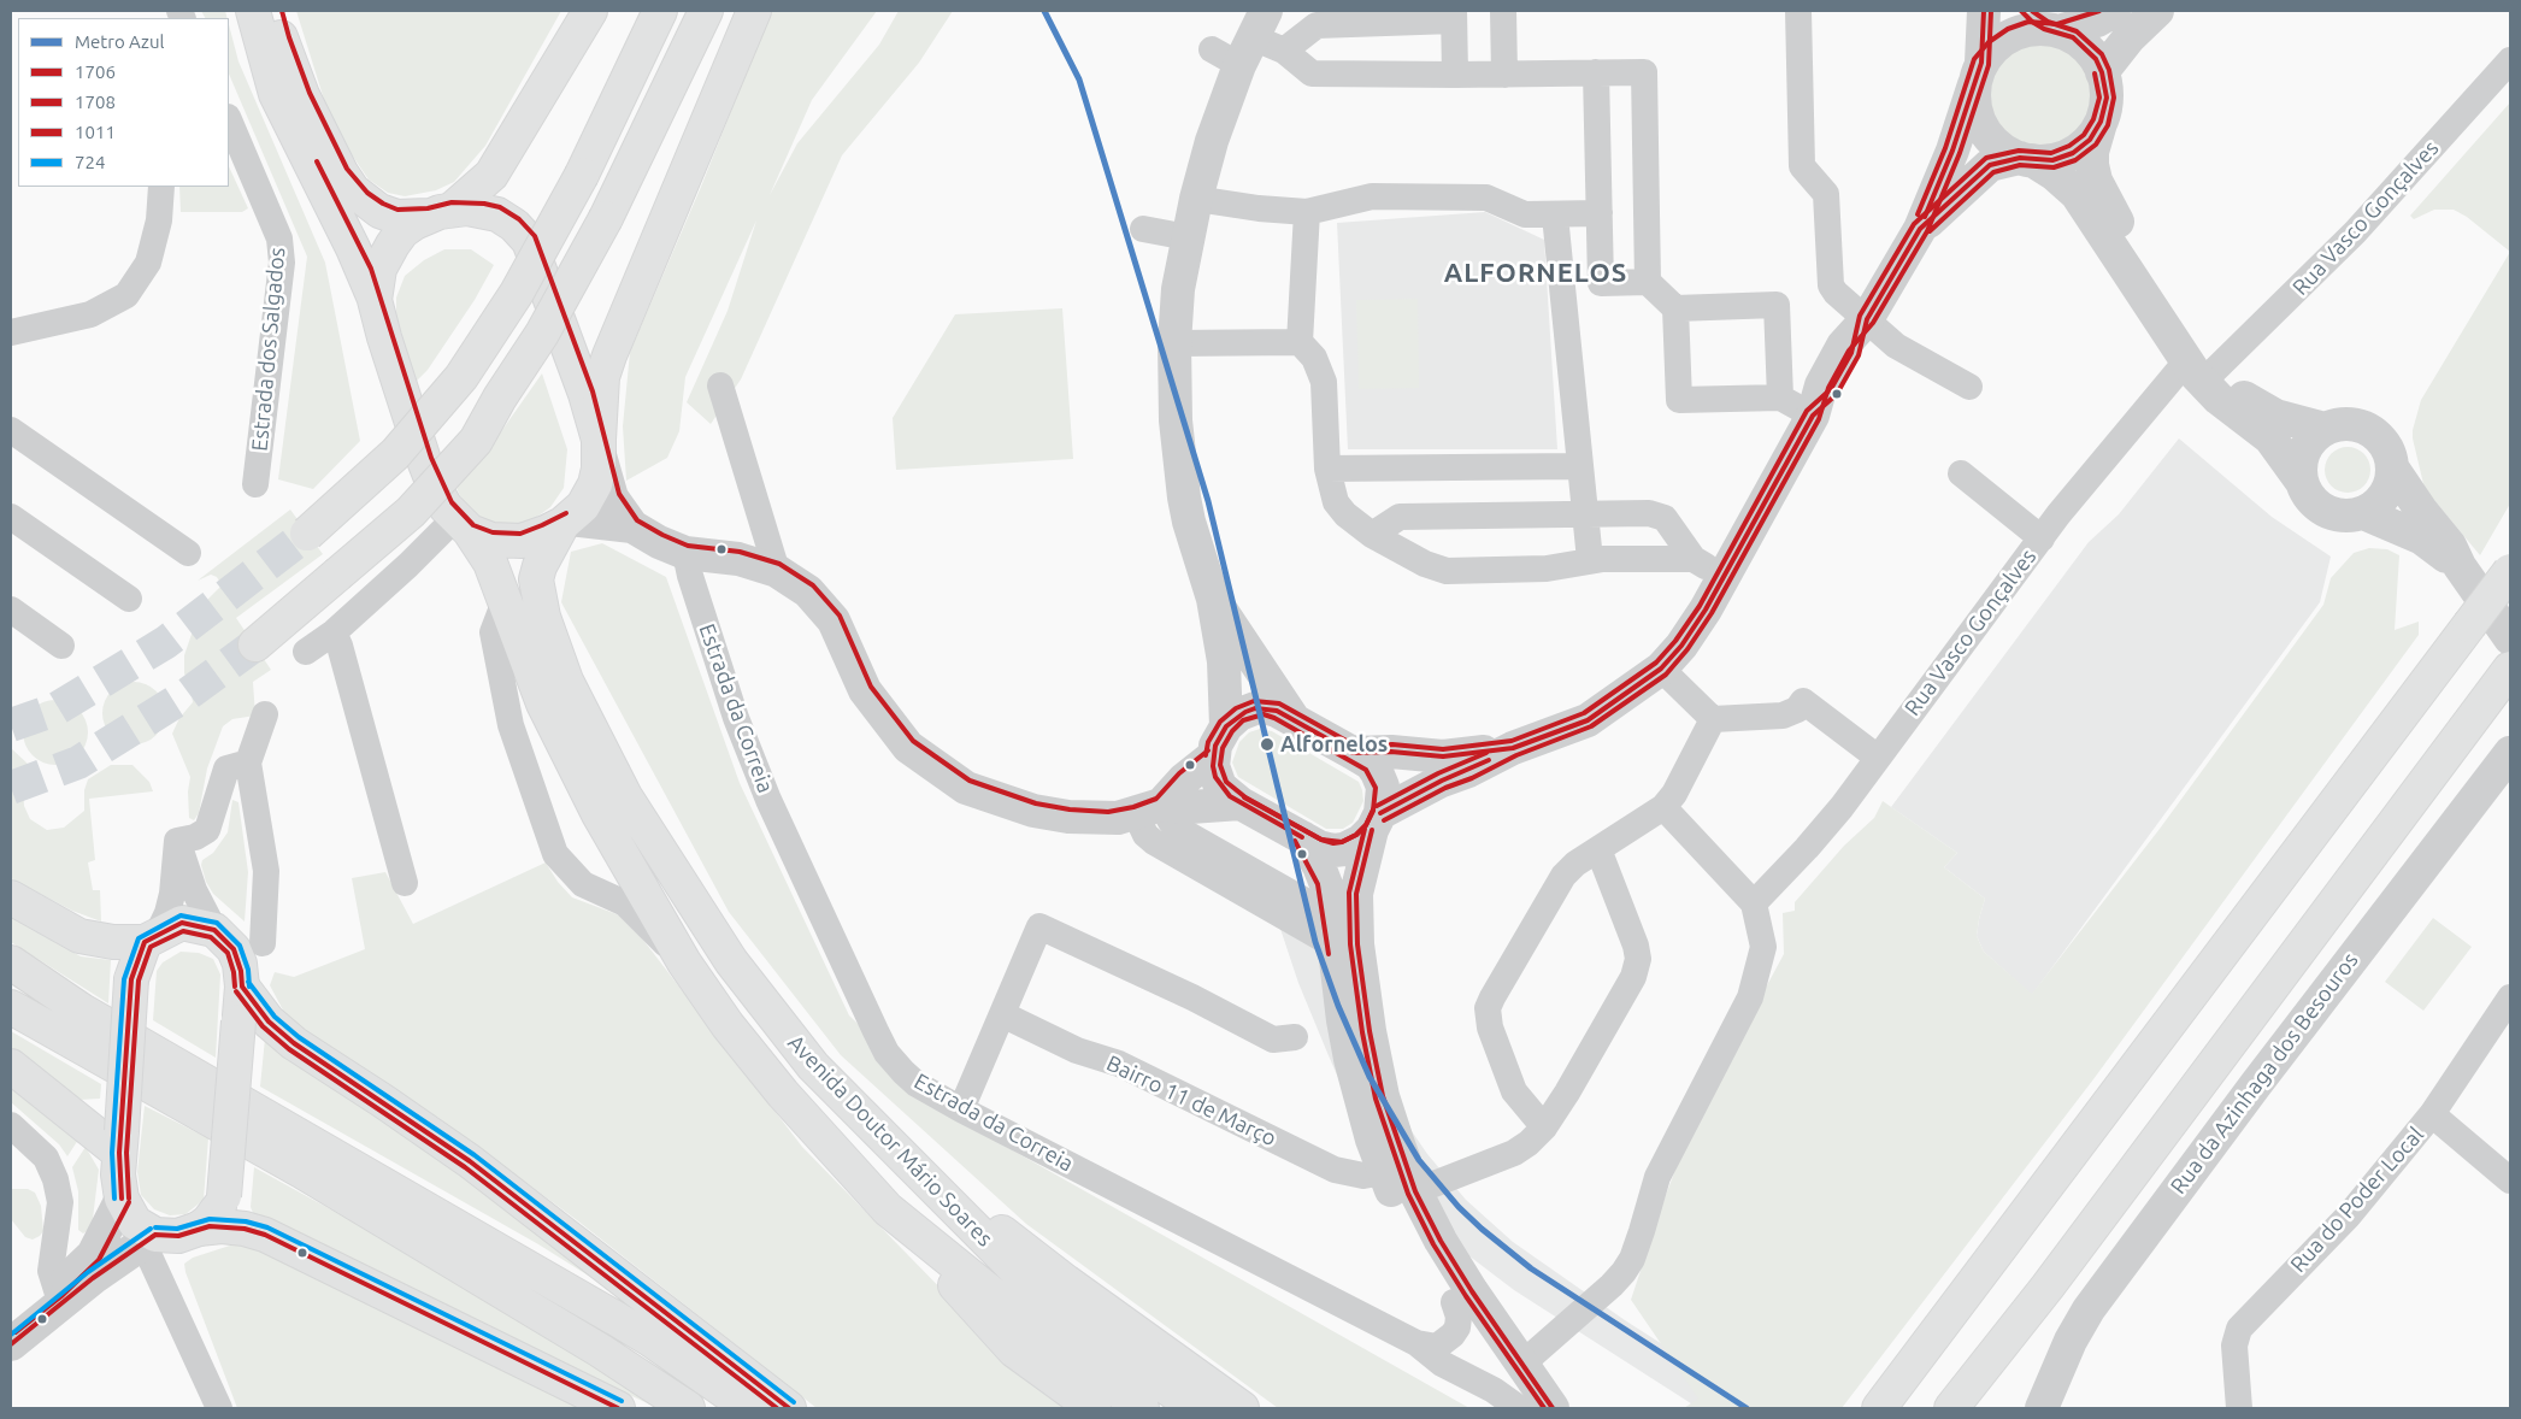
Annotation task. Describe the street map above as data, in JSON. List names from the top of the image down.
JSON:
{
  "streets": {
    "main road": ["Avenida Doutor Mário Soares"],
    "street": [
      "Rua Vasco Gonçalves",
      "Estrada dos Salgados",
      "Estrada da Correia",
      "Rua da Azinhaga dos Besouros",
      "Bairro 11 de Março",
      "Rua do Poder Local"
    ]
  },
  "districts": ["ALFORNELOS"],
  "places": ["Alfornelos"],
  "lines": [
    "metro line Azul",
    "transit line 1706",
    "transit line 1708",
    "transit line 1011",
    "transit line 724"
  ],
  "legend": [
    "Metro Azul",
    "1706",
    "1708",
    "1011",
    "724"
  ]
}
